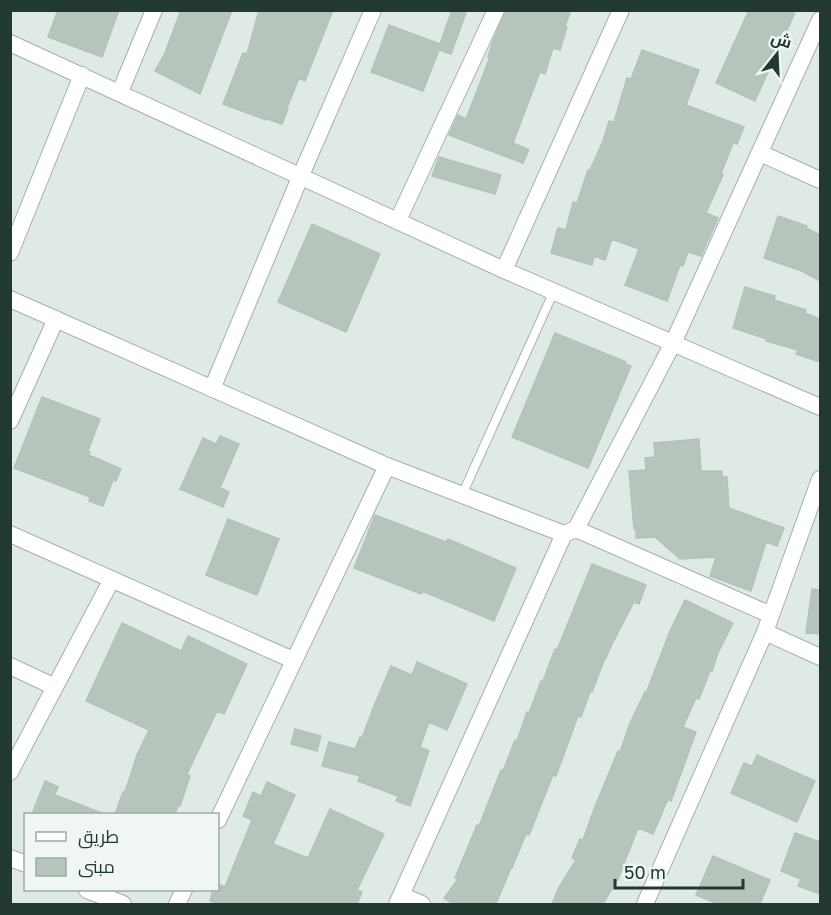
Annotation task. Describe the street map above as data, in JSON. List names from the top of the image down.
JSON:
{
  "legend": ["طريق", "مبنى"],
  "scale_bar": "50 m",
  "north": "top"
}
